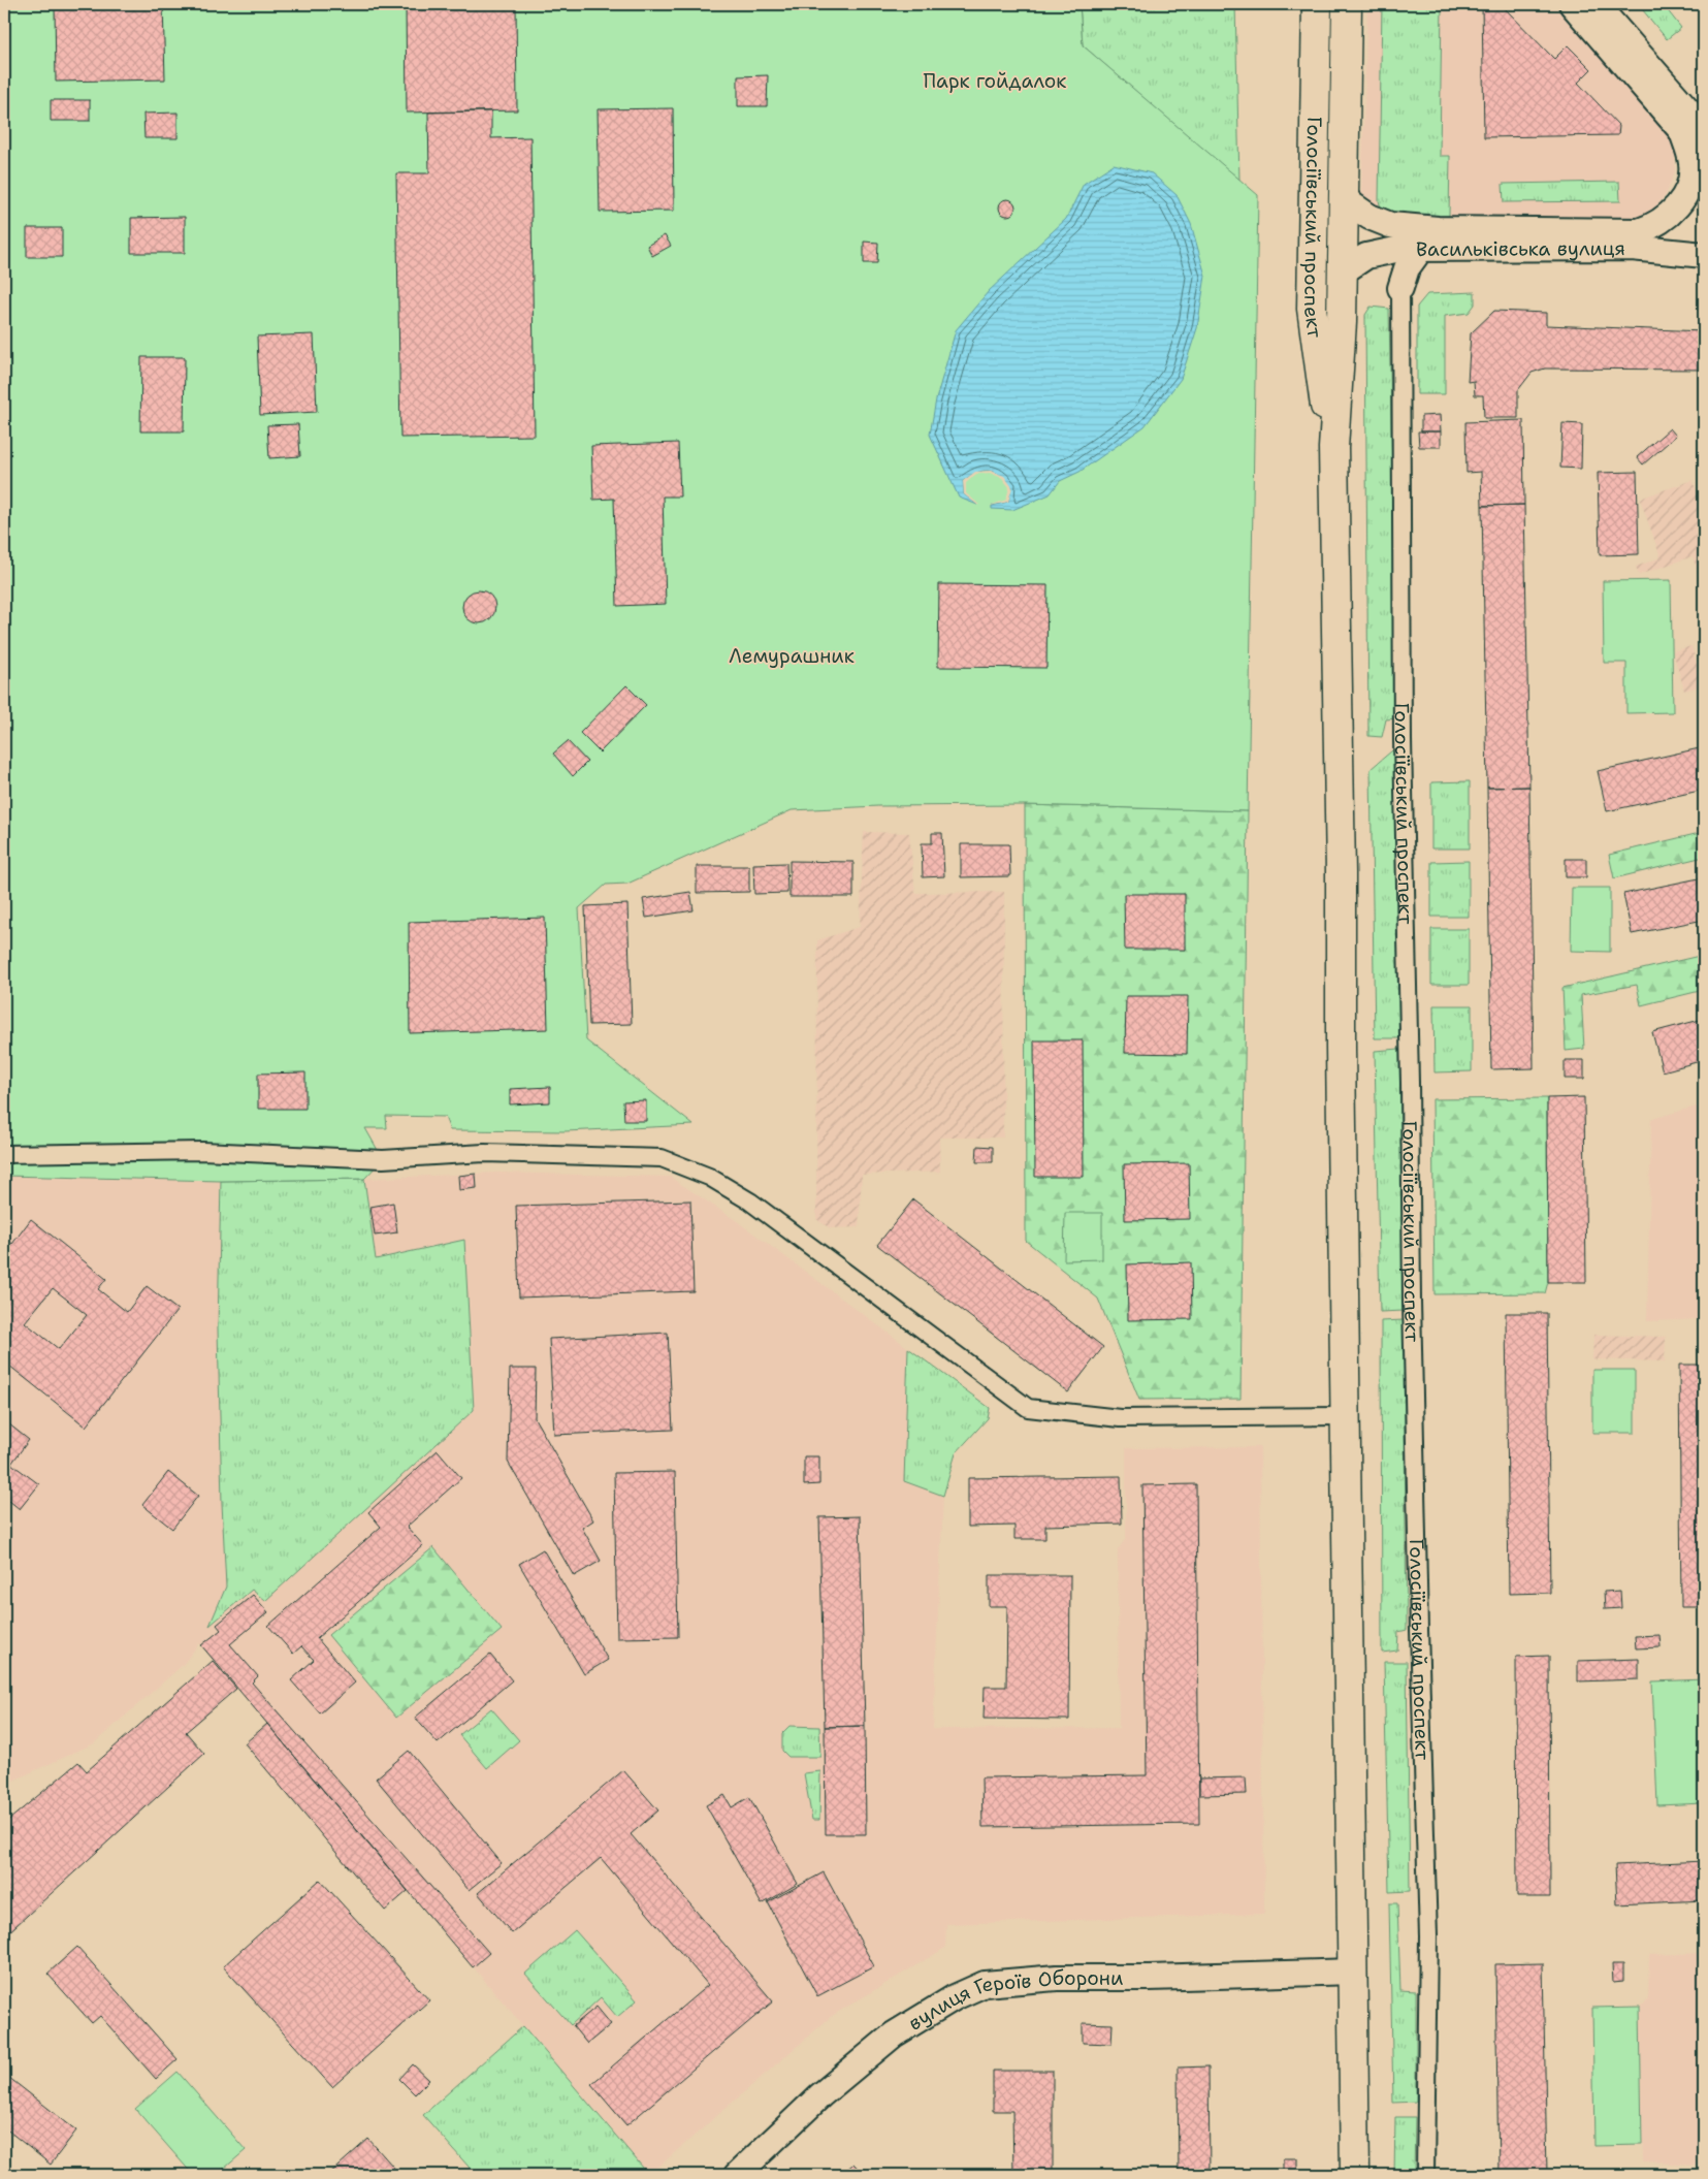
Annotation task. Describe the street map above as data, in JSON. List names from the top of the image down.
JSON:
{
  "streets": {
    "highway": ["Голосіївський проспект"],
    "main road": ["Васильківська вулиця", "вулиця Героїв Оборони"]
  },
  "crossings": [
    ["Голосіївський проспект", "Васильківська вулиця"],
    ["Голосіївський проспект", "вулиця Героїв Оборони"]
  ],
  "parks": ["Парк гойдалок", "Лемурашник"]
}
